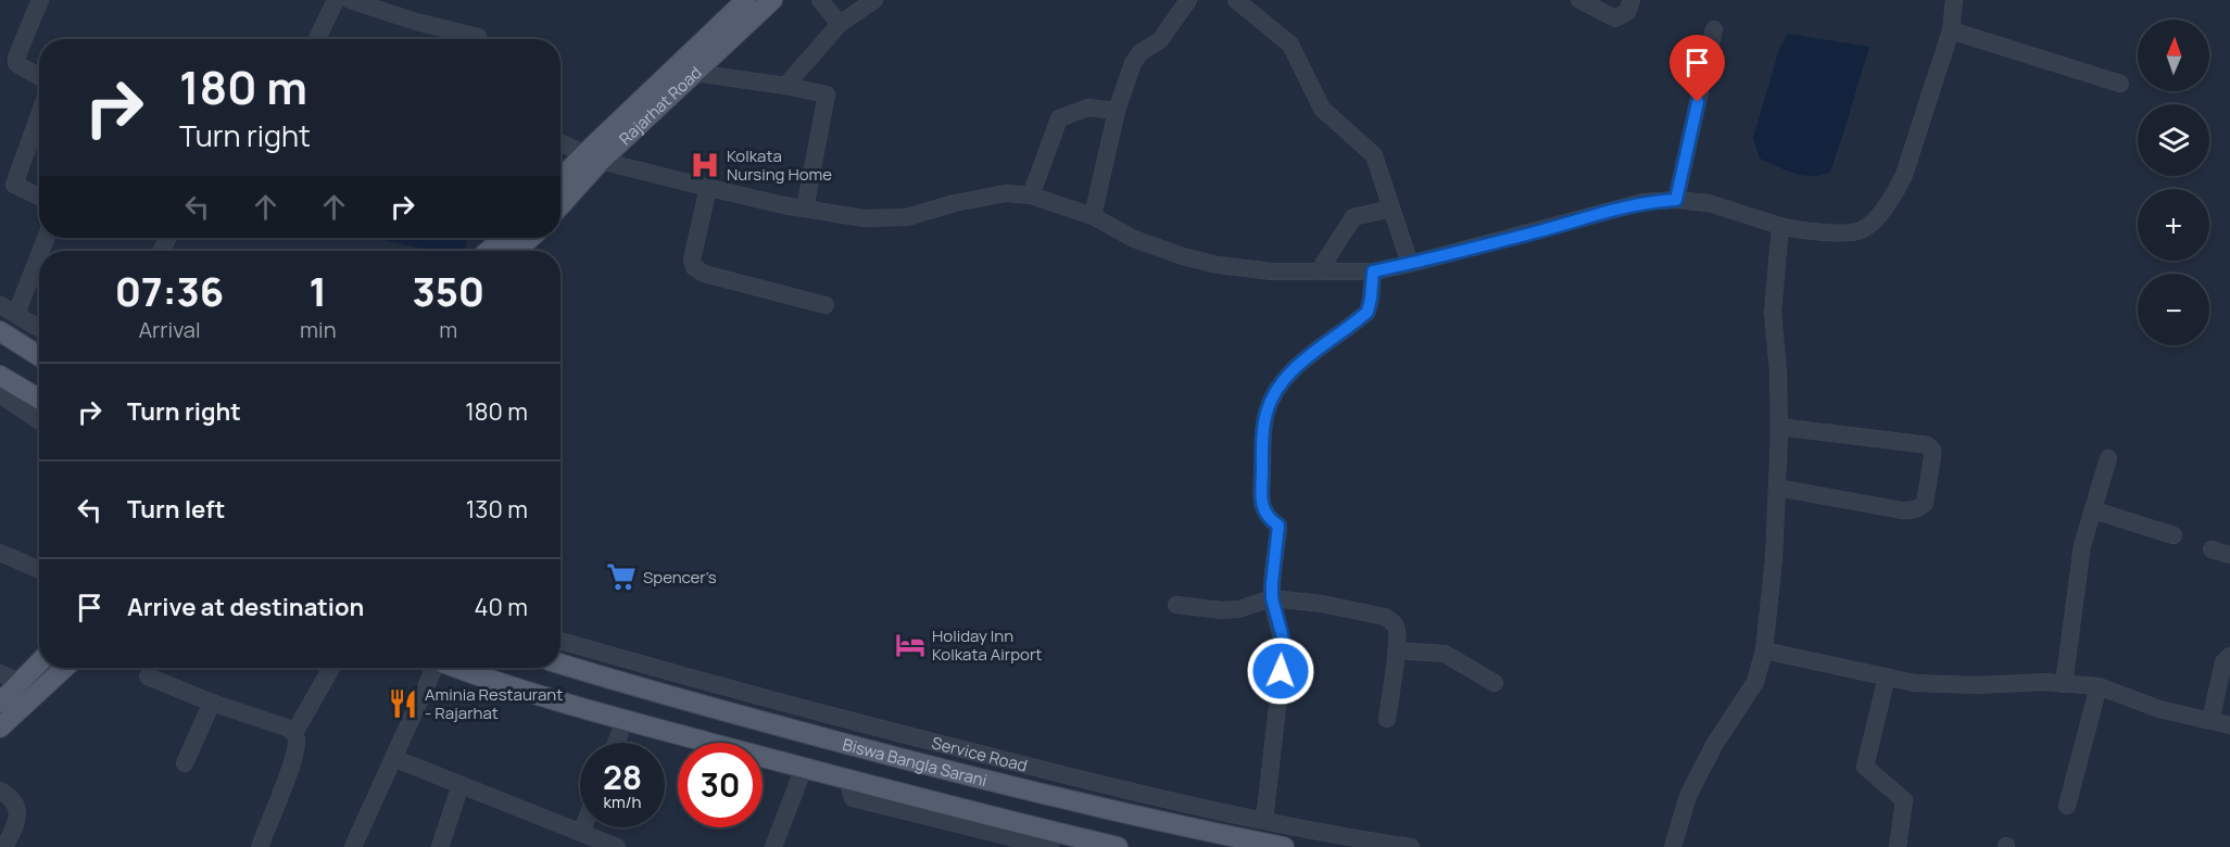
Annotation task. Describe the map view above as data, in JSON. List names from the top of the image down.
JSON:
{
  "streets": {
    "main road": ["Rajarhat Road", "Biswa Bangla Sarani"],
    "street": ["Service Road"]
  },
  "places": {
    "hospital": ["Kolkata Nursing Home"],
    "supermarket": ["Spencer's"],
    "hotel": ["Holiday Inn Kolkata Airport"],
    "restaurant": ["Aminia Restaurant - Rajarhat"]
  },
  "north": "top",
  "page": {
    "map_buttons": ["+", "−"],
    "turn": ["180 m", "Turn right"],
    "eta": [
      "07:36",
      "Arrival",
      "1",
      "min",
      "350",
      "m"
    ],
    "list": [
      {
        "name": "Turn right",
        "value": "180 m"
      },
      {
        "name": "Turn left",
        "value": "130 m"
      },
      {
        "name": "Arrive at destination",
        "value": "40 m"
      }
    ],
    "speed": "28 km/h",
    "limit": "30"
  }
}
